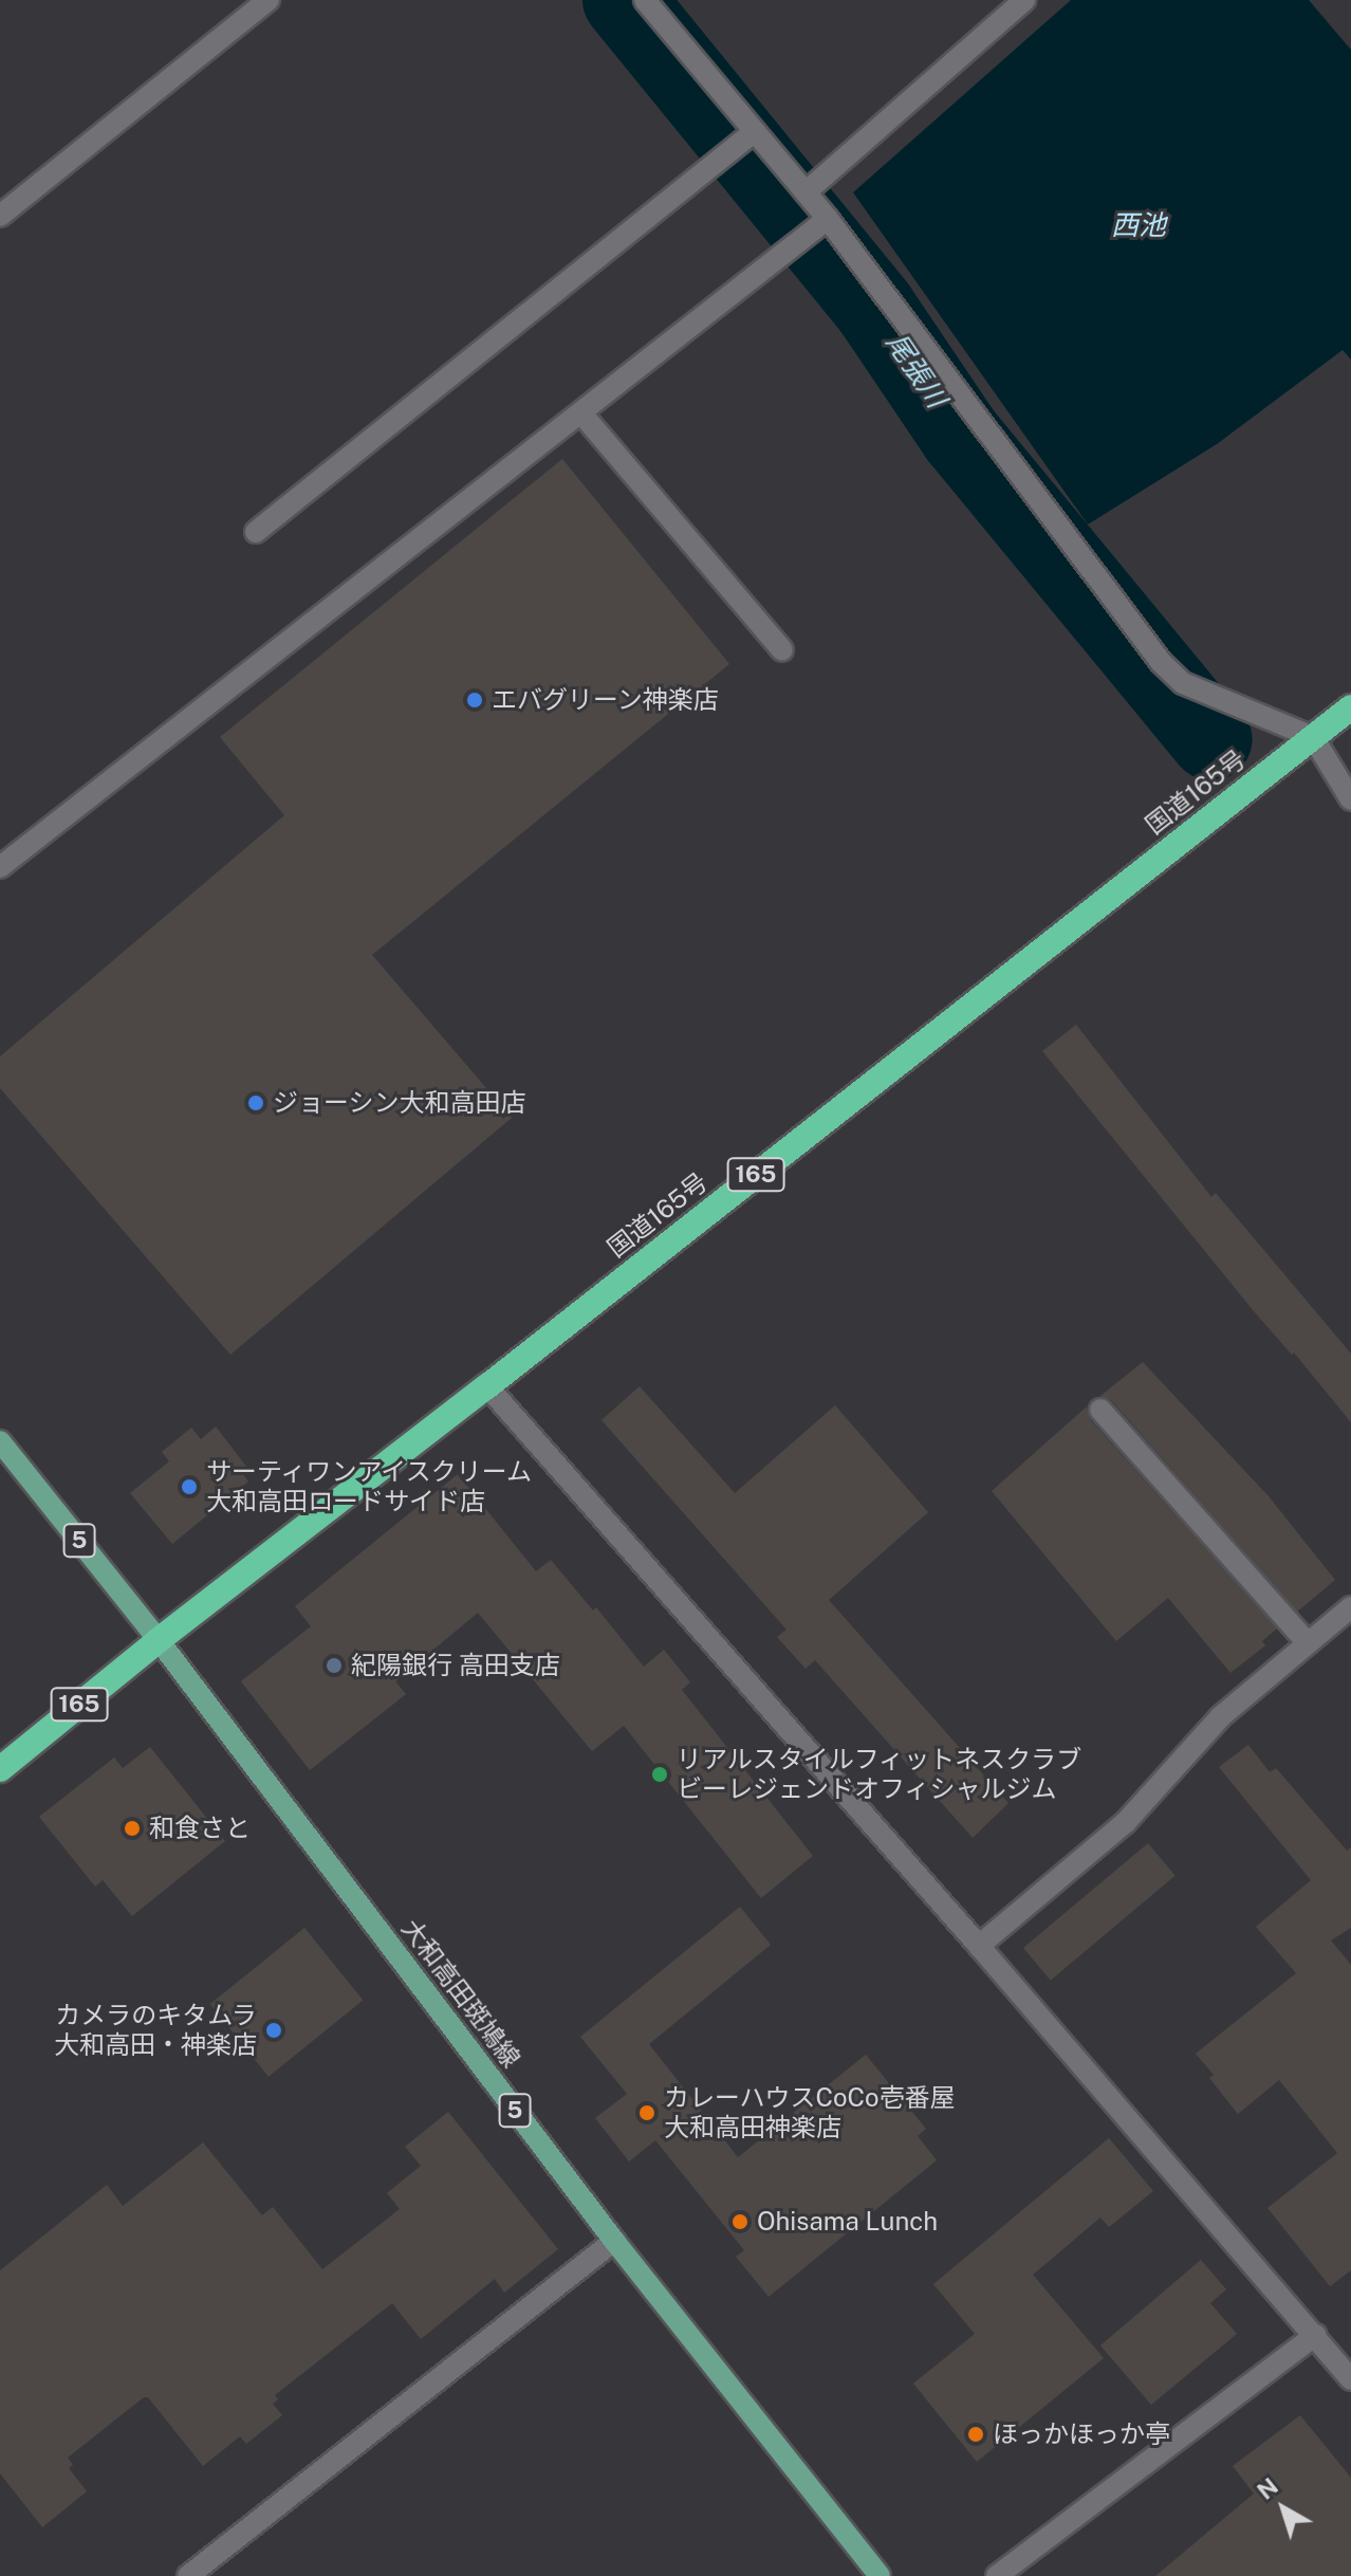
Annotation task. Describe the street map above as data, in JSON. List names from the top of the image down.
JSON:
{
  "streets": {
    "highway": ["国道165号", "165"],
    "main road": ["5", "大和高田斑鳩線"]
  },
  "crossings": [
    ["国道165号", "大和高田斑鳩線"]
  ],
  "water": ["西池", "尾張川"],
  "places": [
    "エバグリーン神楽店",
    "ジョーシン大和高田店",
    "サーティワンアイスクリーム 大和高田ロードサイド店",
    "紀陽銀行 高田支店",
    "リアルスタイルフィットネスクラブ ビーレジェンドオフィシャルジム",
    "和食さと",
    "カメラのキタムラ 大和高田・神楽店",
    "カレーハウスCoCo壱番屋 大和高田神楽店",
    "Ohisama Lunch",
    "ほっかほっか亭"
  ],
  "north": "top left"
}
